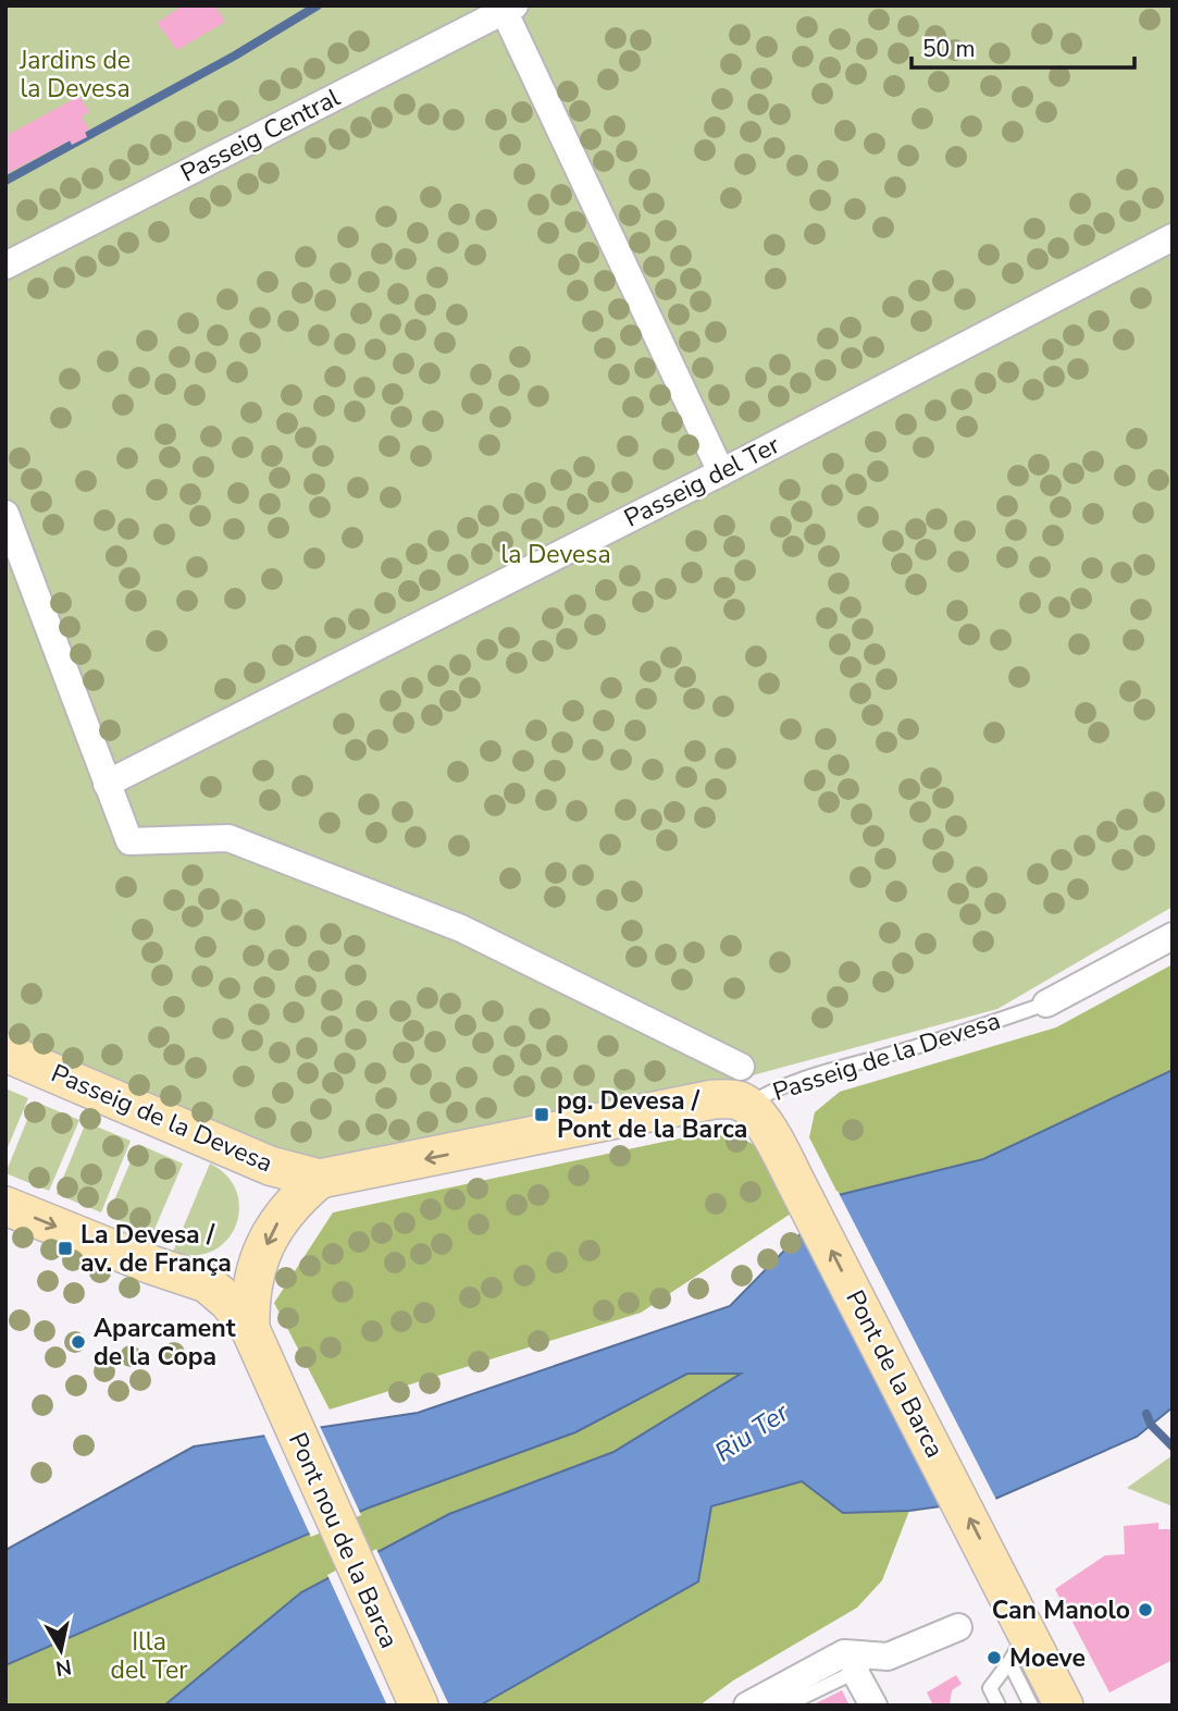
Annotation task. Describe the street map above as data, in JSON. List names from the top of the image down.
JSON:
{
  "streets": {
    "main road": ["Passeig de la Devesa", "Pont de la Barca", "Pont nou de la Barca"],
    "street": ["Passeig Central", "Passeig del Ter"]
  },
  "crossings": [
    ["Passeig de la Devesa", "Pont de la Barca"],
    ["Passeig de la Devesa", "Pont nou de la Barca"]
  ],
  "one_way": ["Passeig de la Devesa", "Pont de la Barca"],
  "water": ["Riu Ter"],
  "parks": ["Jardins de la Devesa", "la Devesa", "Illa del Ter"],
  "places": {
    "transit": ["pg. Devesa / Pont de la Barca", "La Devesa / av. de França"],
    "other": ["Aparcament de la Copa", "Can Manolo", "Moeve"]
  },
  "scale_bar": "50 m",
  "north": "bottom"
}
